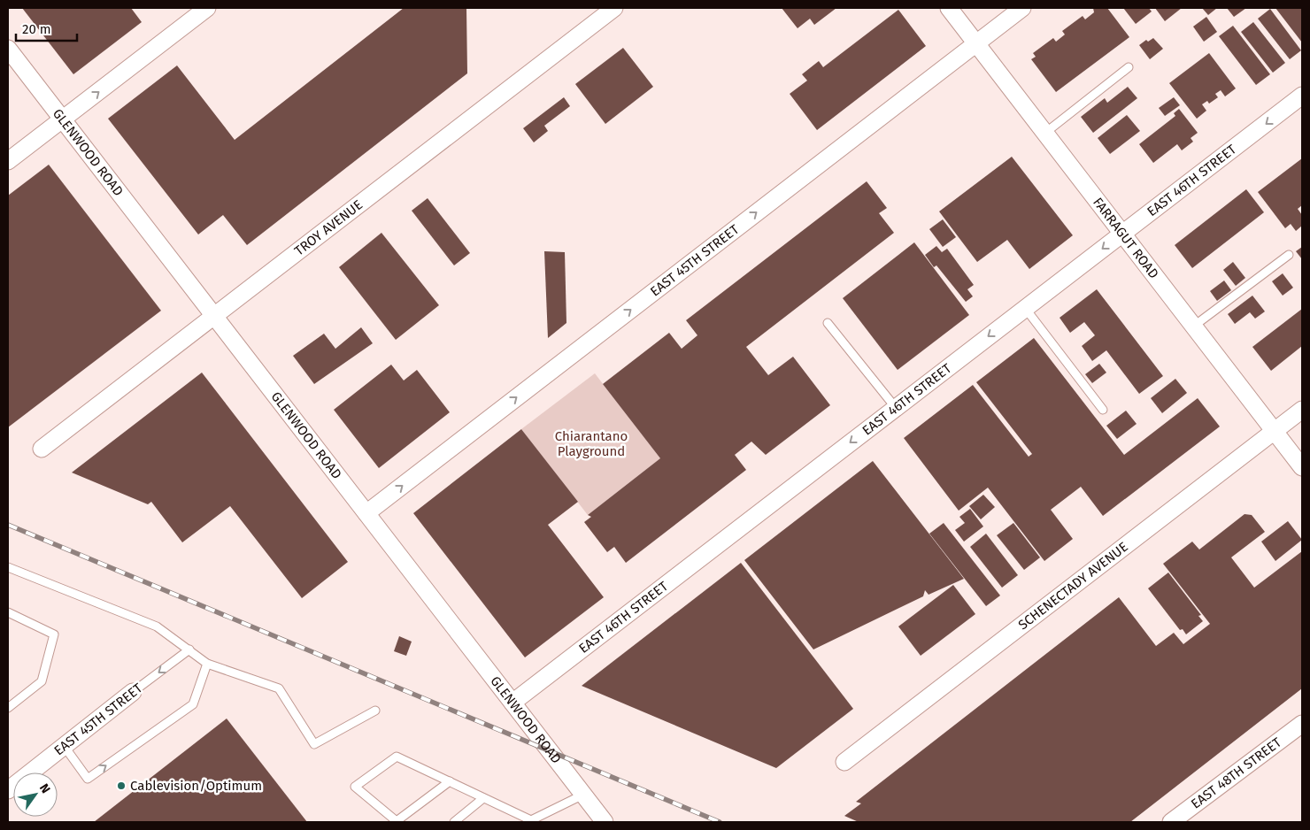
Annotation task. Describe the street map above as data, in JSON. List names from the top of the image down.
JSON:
{
  "streets": {
    "street": [
      "GLENWOOD ROAD",
      "EAST 46TH STREET",
      "TROY AVENUE",
      "FARRAGUT ROAD",
      "EAST 45TH STREET",
      "SCHENECTADY AVENUE",
      "EAST 48TH STREET"
    ]
  },
  "crossings": [
    ["GLENWOOD ROAD", "EAST 46TH STREET"],
    ["GLENWOOD ROAD", "TROY AVENUE"],
    ["GLENWOOD ROAD", "EAST 45TH STREET"],
    ["EAST 46TH STREET", "FARRAGUT ROAD"],
    ["FARRAGUT ROAD", "EAST 45TH STREET"],
    ["FARRAGUT ROAD", "SCHENECTADY AVENUE"]
  ],
  "one_way": ["EAST 46TH STREET", "EAST 45TH STREET"],
  "parks": ["Chiarantano Playground"],
  "places": ["Cablevision/Optimum"],
  "scale_bar": "20 m",
  "north": "top right"
}
